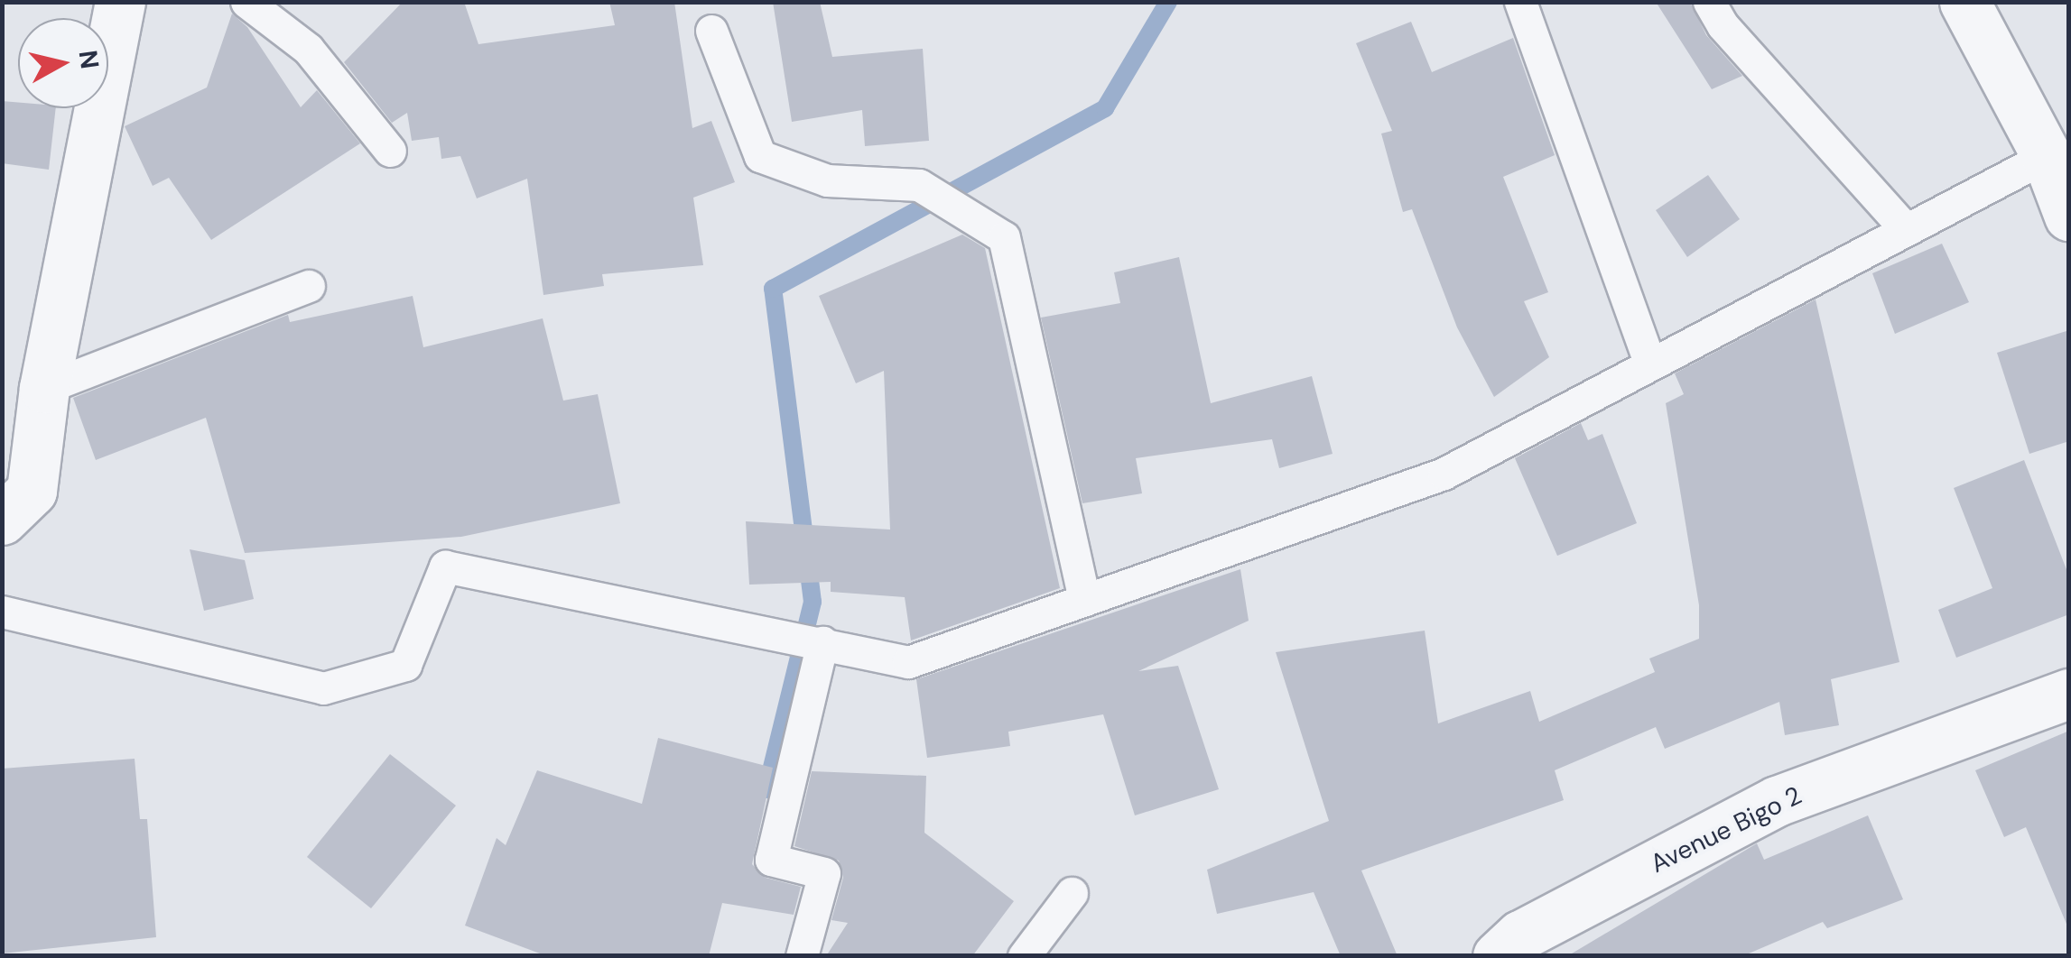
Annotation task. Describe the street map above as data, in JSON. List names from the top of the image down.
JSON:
{
  "streets": {
    "street": ["Avenue Bigo 2"]
  },
  "north": "right"
}
